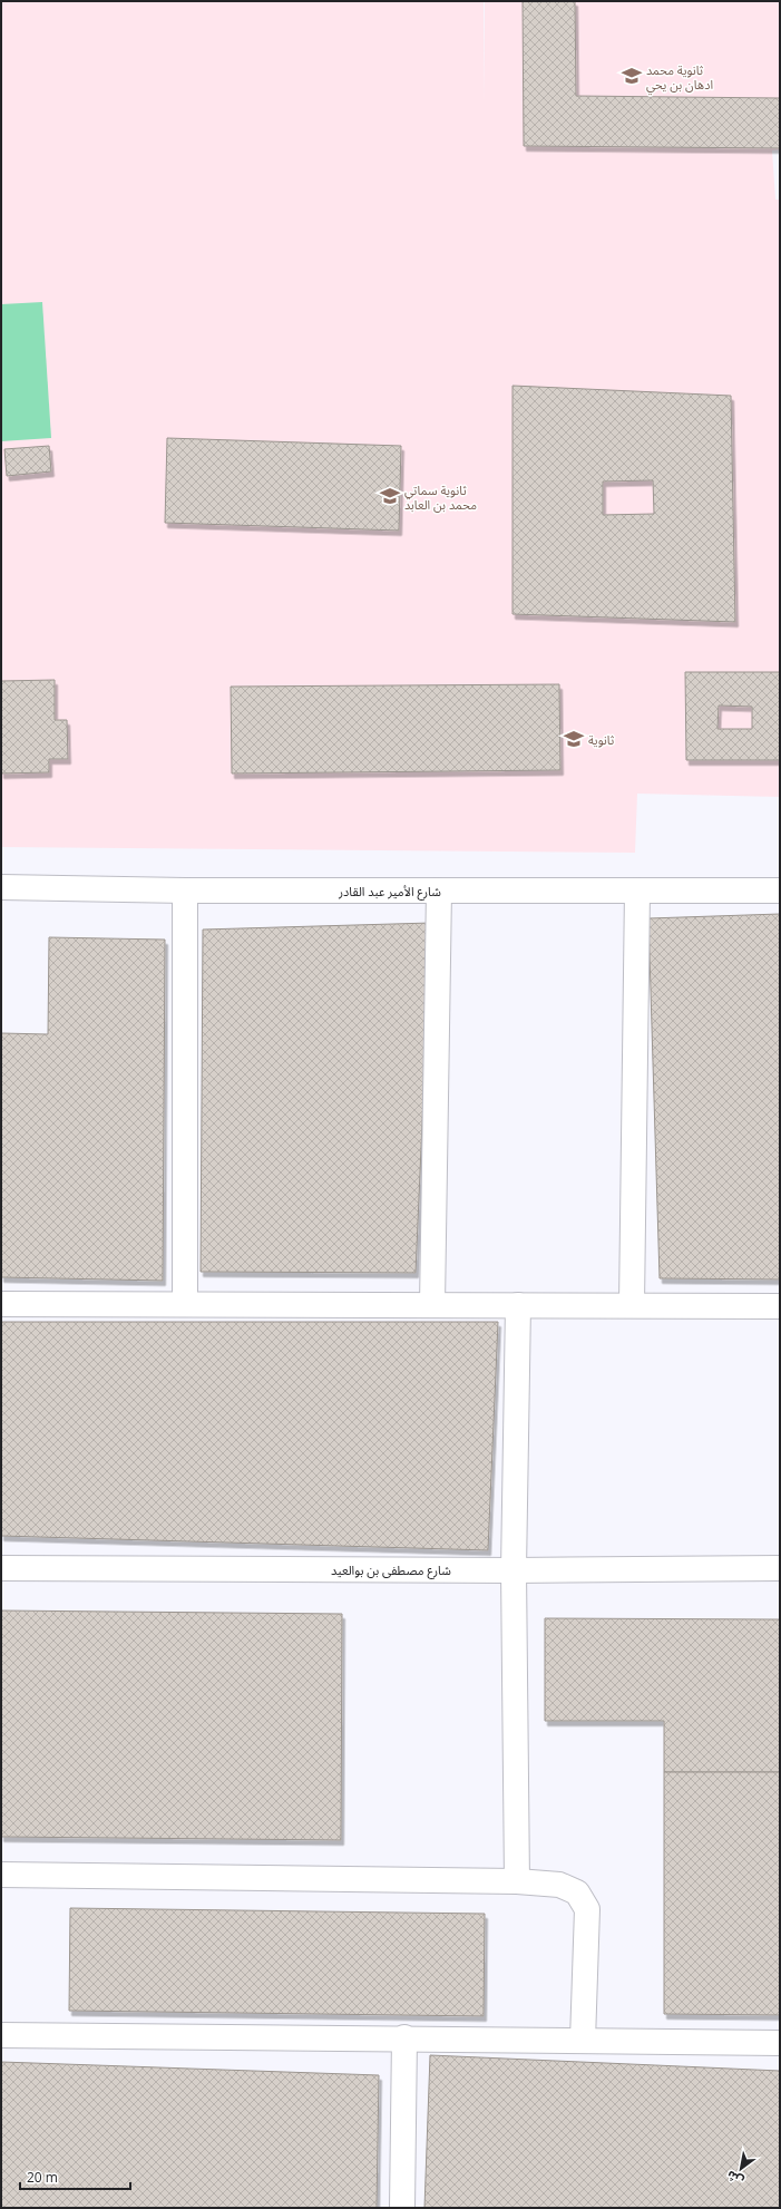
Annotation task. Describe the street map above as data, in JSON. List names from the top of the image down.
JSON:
{
  "streets": {
    "street": ["شارع الأمير عبد القادر", "شارع مصطفى بن بوالعيد"]
  },
  "places": {
    "school or university": ["ثانوية محمد ادهان بن يحي", "ثانوية سماتي محمد بن العابد", "ثانوية"]
  },
  "scale_bar": "20 m",
  "north": "bottom left"
}
